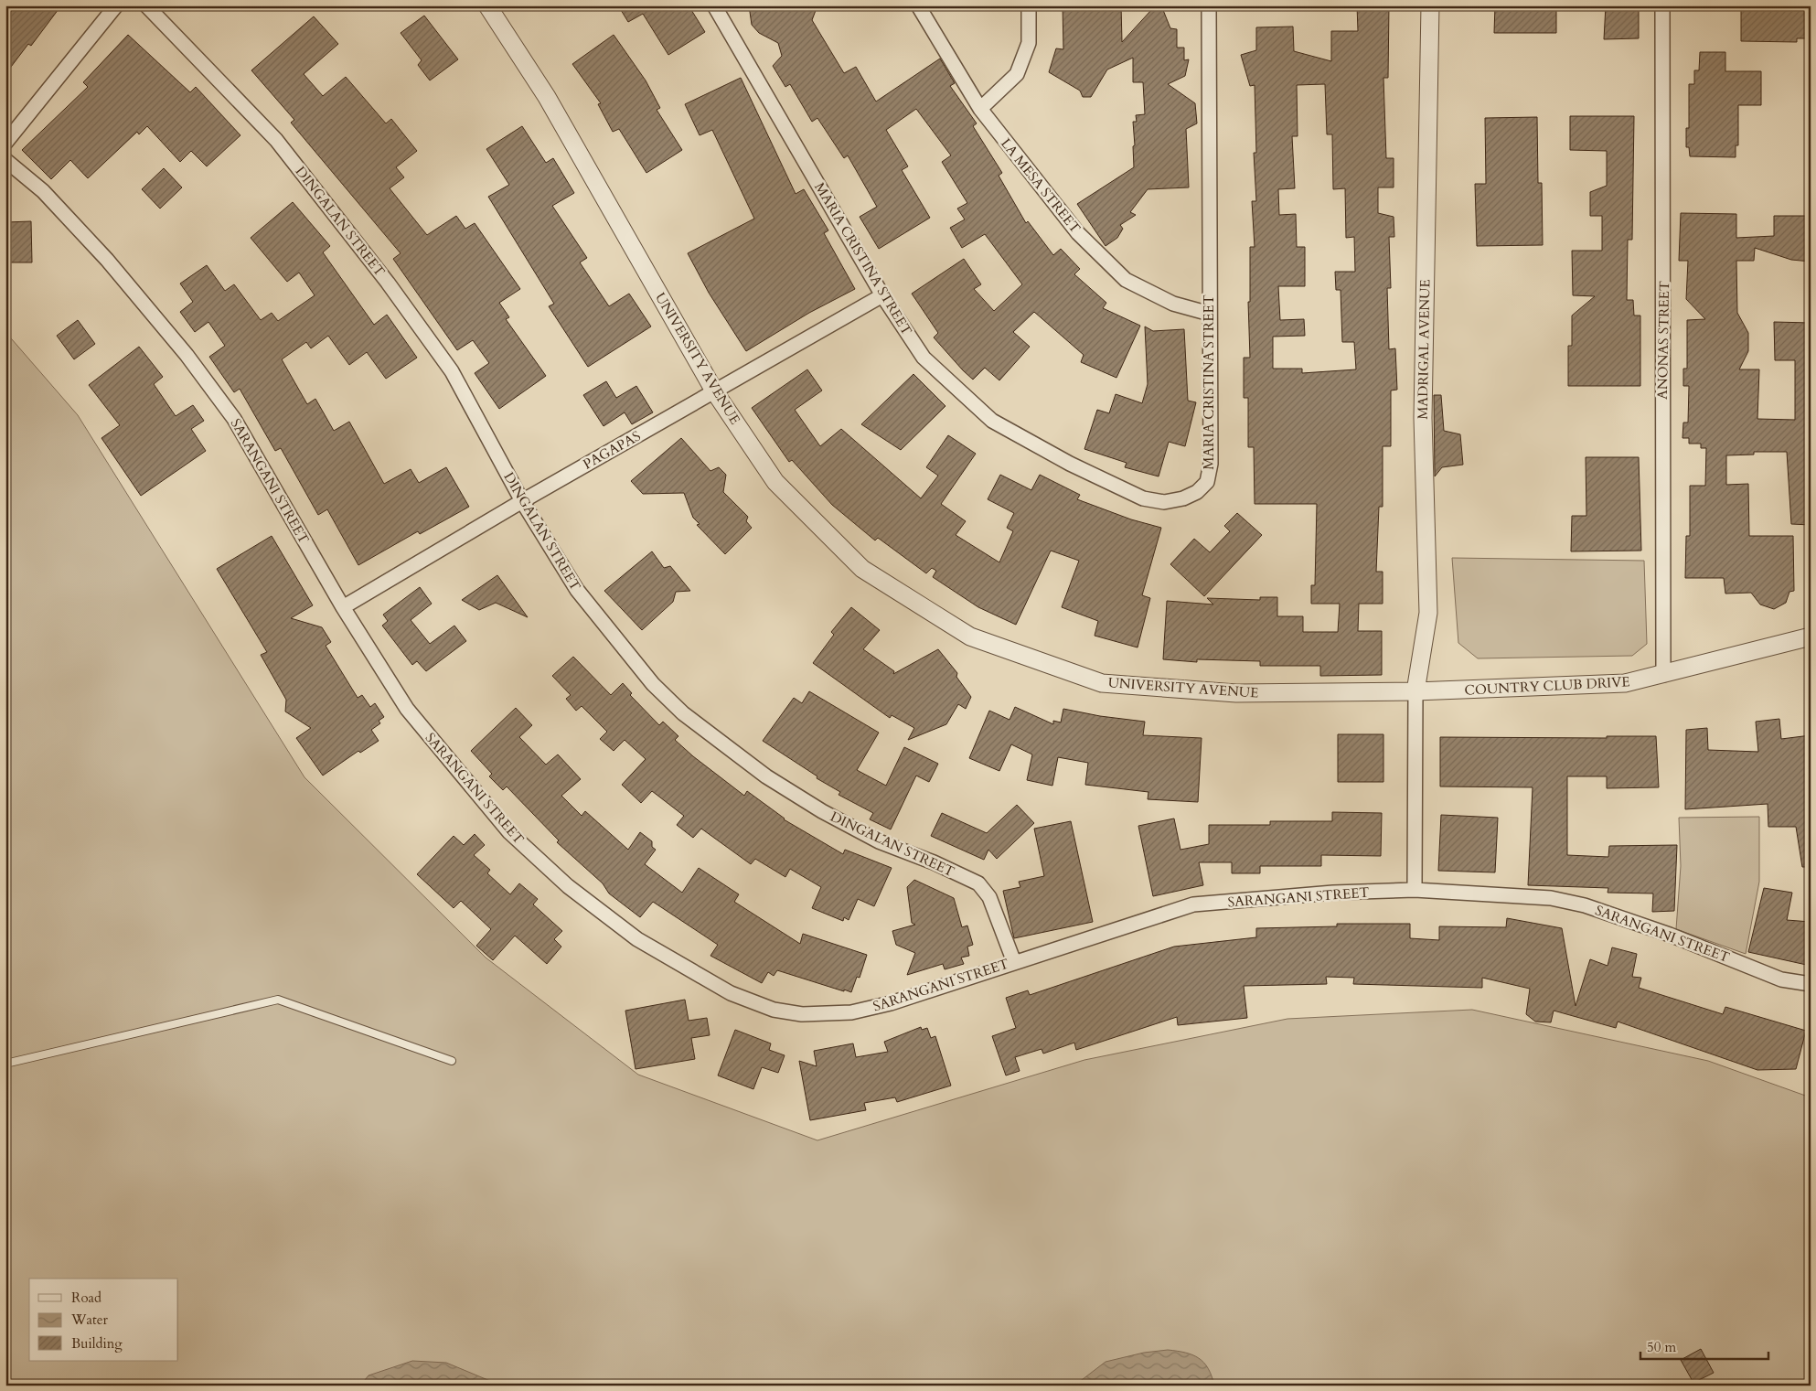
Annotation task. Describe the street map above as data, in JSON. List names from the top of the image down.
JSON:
{
  "streets": {
    "street": [
      "LA MESA STREET",
      "DINGALAN STREET",
      "MARIA CRISTINA STREET",
      "ANONAS STREET",
      "MADRIGAL AVENUE",
      "UNIVERSITY AVENUE",
      "PAGAPAS",
      "SARANGANI STREET",
      "COUNTRY CLUB DRIVE"
    ]
  },
  "crossings": [
    ["LA MESA STREET", "MARIA CRISTINA STREET"],
    ["DINGALAN STREET", "PAGAPAS"],
    ["DINGALAN STREET", "SARANGANI STREET"],
    ["MARIA CRISTINA STREET", "PAGAPAS"],
    ["ANONAS STREET", "COUNTRY CLUB DRIVE"],
    ["MADRIGAL AVENUE", "UNIVERSITY AVENUE"],
    ["MADRIGAL AVENUE", "COUNTRY CLUB DRIVE"],
    ["UNIVERSITY AVENUE", "PAGAPAS"],
    ["UNIVERSITY AVENUE", "COUNTRY CLUB DRIVE"],
    ["PAGAPAS", "SARANGANI STREET"]
  ],
  "legend": ["Road", "Water", "Building"],
  "scale_bar": "50 m"
}
